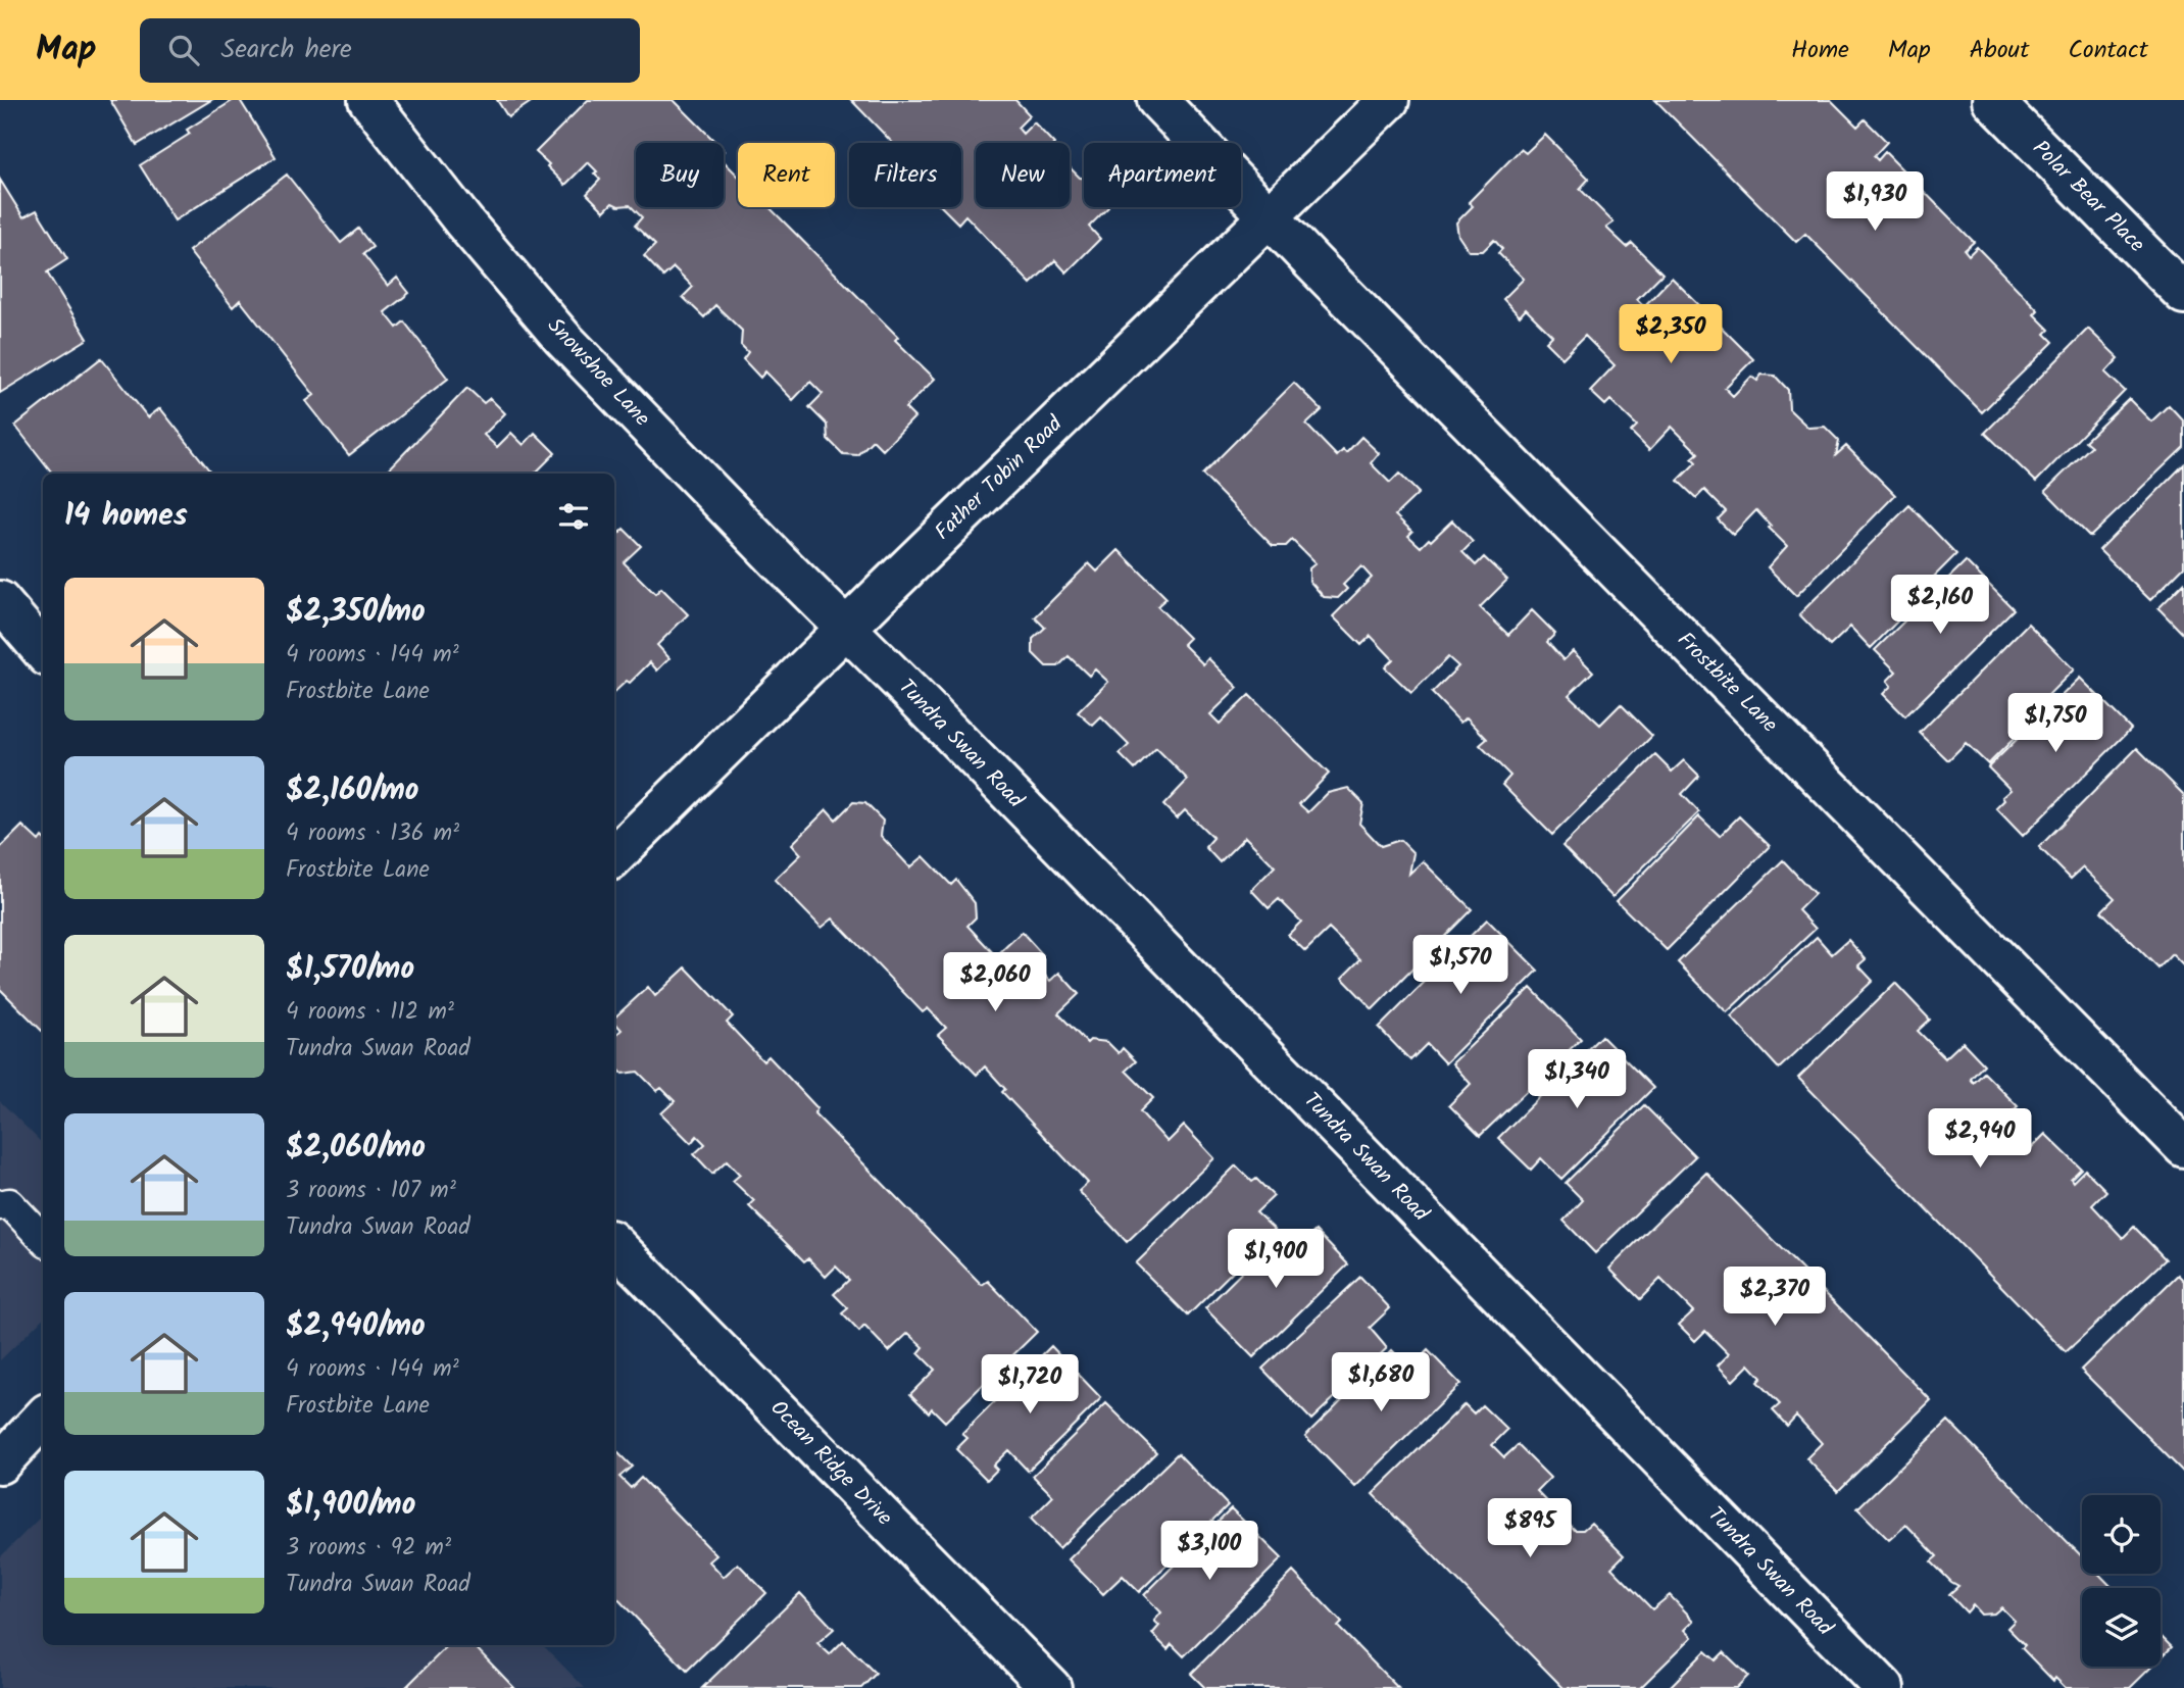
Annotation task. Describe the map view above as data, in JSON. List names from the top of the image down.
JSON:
{
  "streets": {
    "street": [
      "Polar Bear Place",
      "Snowshoe Lane",
      "Father Tobin Road",
      "Frostbite Lane",
      "Tundra Swan Road",
      "Ocean Ridge Drive"
    ]
  },
  "crossings": [
    ["Snowshoe Lane", "Father Tobin Road"],
    ["Snowshoe Lane", "Tundra Swan Road"],
    ["Father Tobin Road", "Frostbite Lane"],
    ["Father Tobin Road", "Tundra Swan Road"]
  ],
  "page": {
    "header": "Map",
    "search": "Search here",
    "nav": [
      "Home",
      "Map",
      "About",
      "Contact"
    ],
    "chip": [
      "Buy",
      "Rent",
      "Filters",
      "New",
      "Apartment"
    ],
    "price": [
      "$1,930",
      "$2,350",
      "$2,160",
      "$1,750",
      "$1,570",
      "$2,060",
      "$1,340",
      "$2,940",
      "$1,900",
      "$2,370",
      "$1,680",
      "$1,720",
      "$895",
      "$3,100"
    ],
    "heading": "14 homes",
    "list": [
      {
        "name": "$2,350/mo",
        "note": "4 rooms · 144 m² · Frostbite Lane"
      },
      {
        "name": "$2,160/mo",
        "note": "4 rooms · 136 m² · Frostbite Lane"
      },
      {
        "name": "$1,570/mo",
        "note": "4 rooms · 112 m² · Tundra Swan Road"
      },
      {
        "name": "$2,060/mo",
        "note": "3 rooms · 107 m² · Tundra Swan Road"
      },
      {
        "name": "$2,940/mo",
        "note": "4 rooms · 144 m² · Frostbite Lane"
      },
      {
        "name": "$1,900/mo",
        "note": "3 rooms · 92 m² · Tundra Swan Road"
      }
    ]
  }
}
